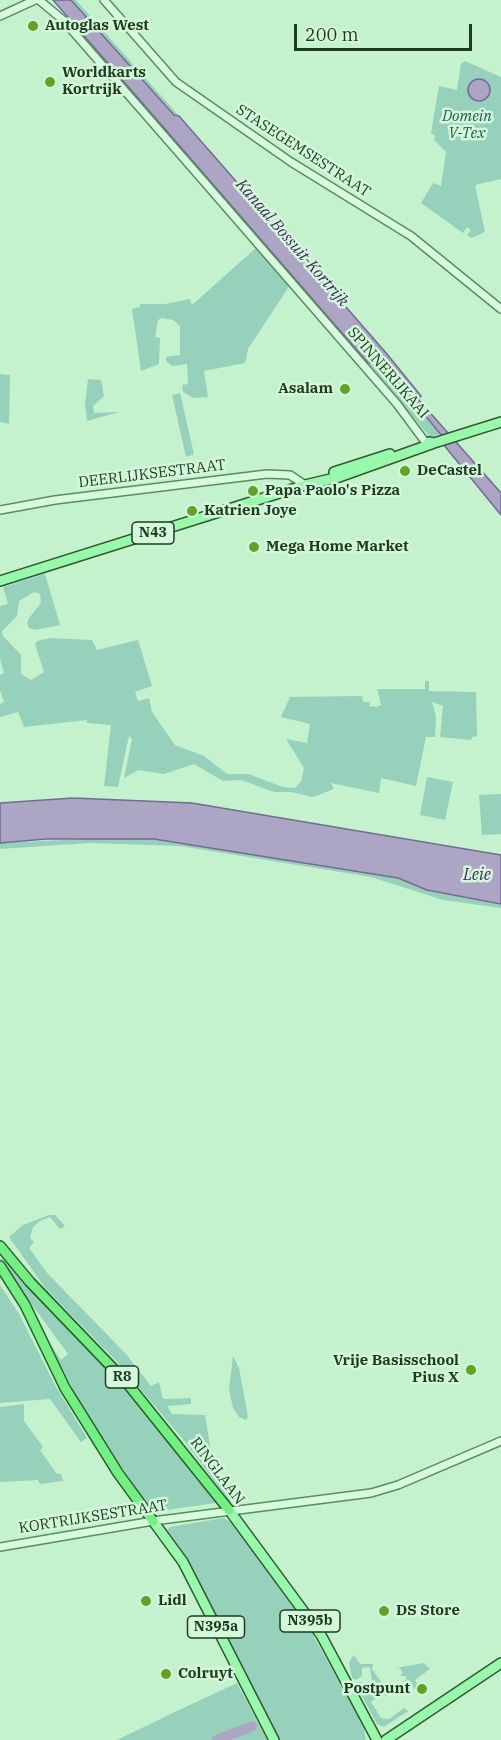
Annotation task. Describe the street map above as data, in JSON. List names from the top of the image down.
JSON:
{
  "streets": {
    "highway": ["R8", "RINGLAAN"],
    "main road": ["N43", "N395b", "N395a"],
    "street": [
      "STASEGEMSESTRAAT",
      "SPINNERIJKAAI",
      "DEERLIJKSESTRAAT",
      "KORTRIJKSESTRAAT"
    ]
  },
  "crossings": [
    ["SPINNERIJKAAI", "N43"],
    ["DEERLIJKSESTRAAT", "N43"],
    ["RINGLAAN", "KORTRIJKSESTRAAT"],
    ["KORTRIJKSESTRAAT", "N395a"]
  ],
  "water": ["Kanaal Bossuit-Kortrijk", "Leie"],
  "parks": ["Domein V-Tex"],
  "places": [
    "Autoglas West",
    "Worldkarts Kortrijk",
    "Asalam",
    "DeCastel",
    "Papa Paolo's Pizza",
    "Katrien Joye",
    "Mega Home Market",
    "Vrije Basisschool Pius X",
    "Lidl",
    "DS Store",
    "Colruyt",
    "Postpunt"
  ],
  "scale_bar": "200 m"
}
